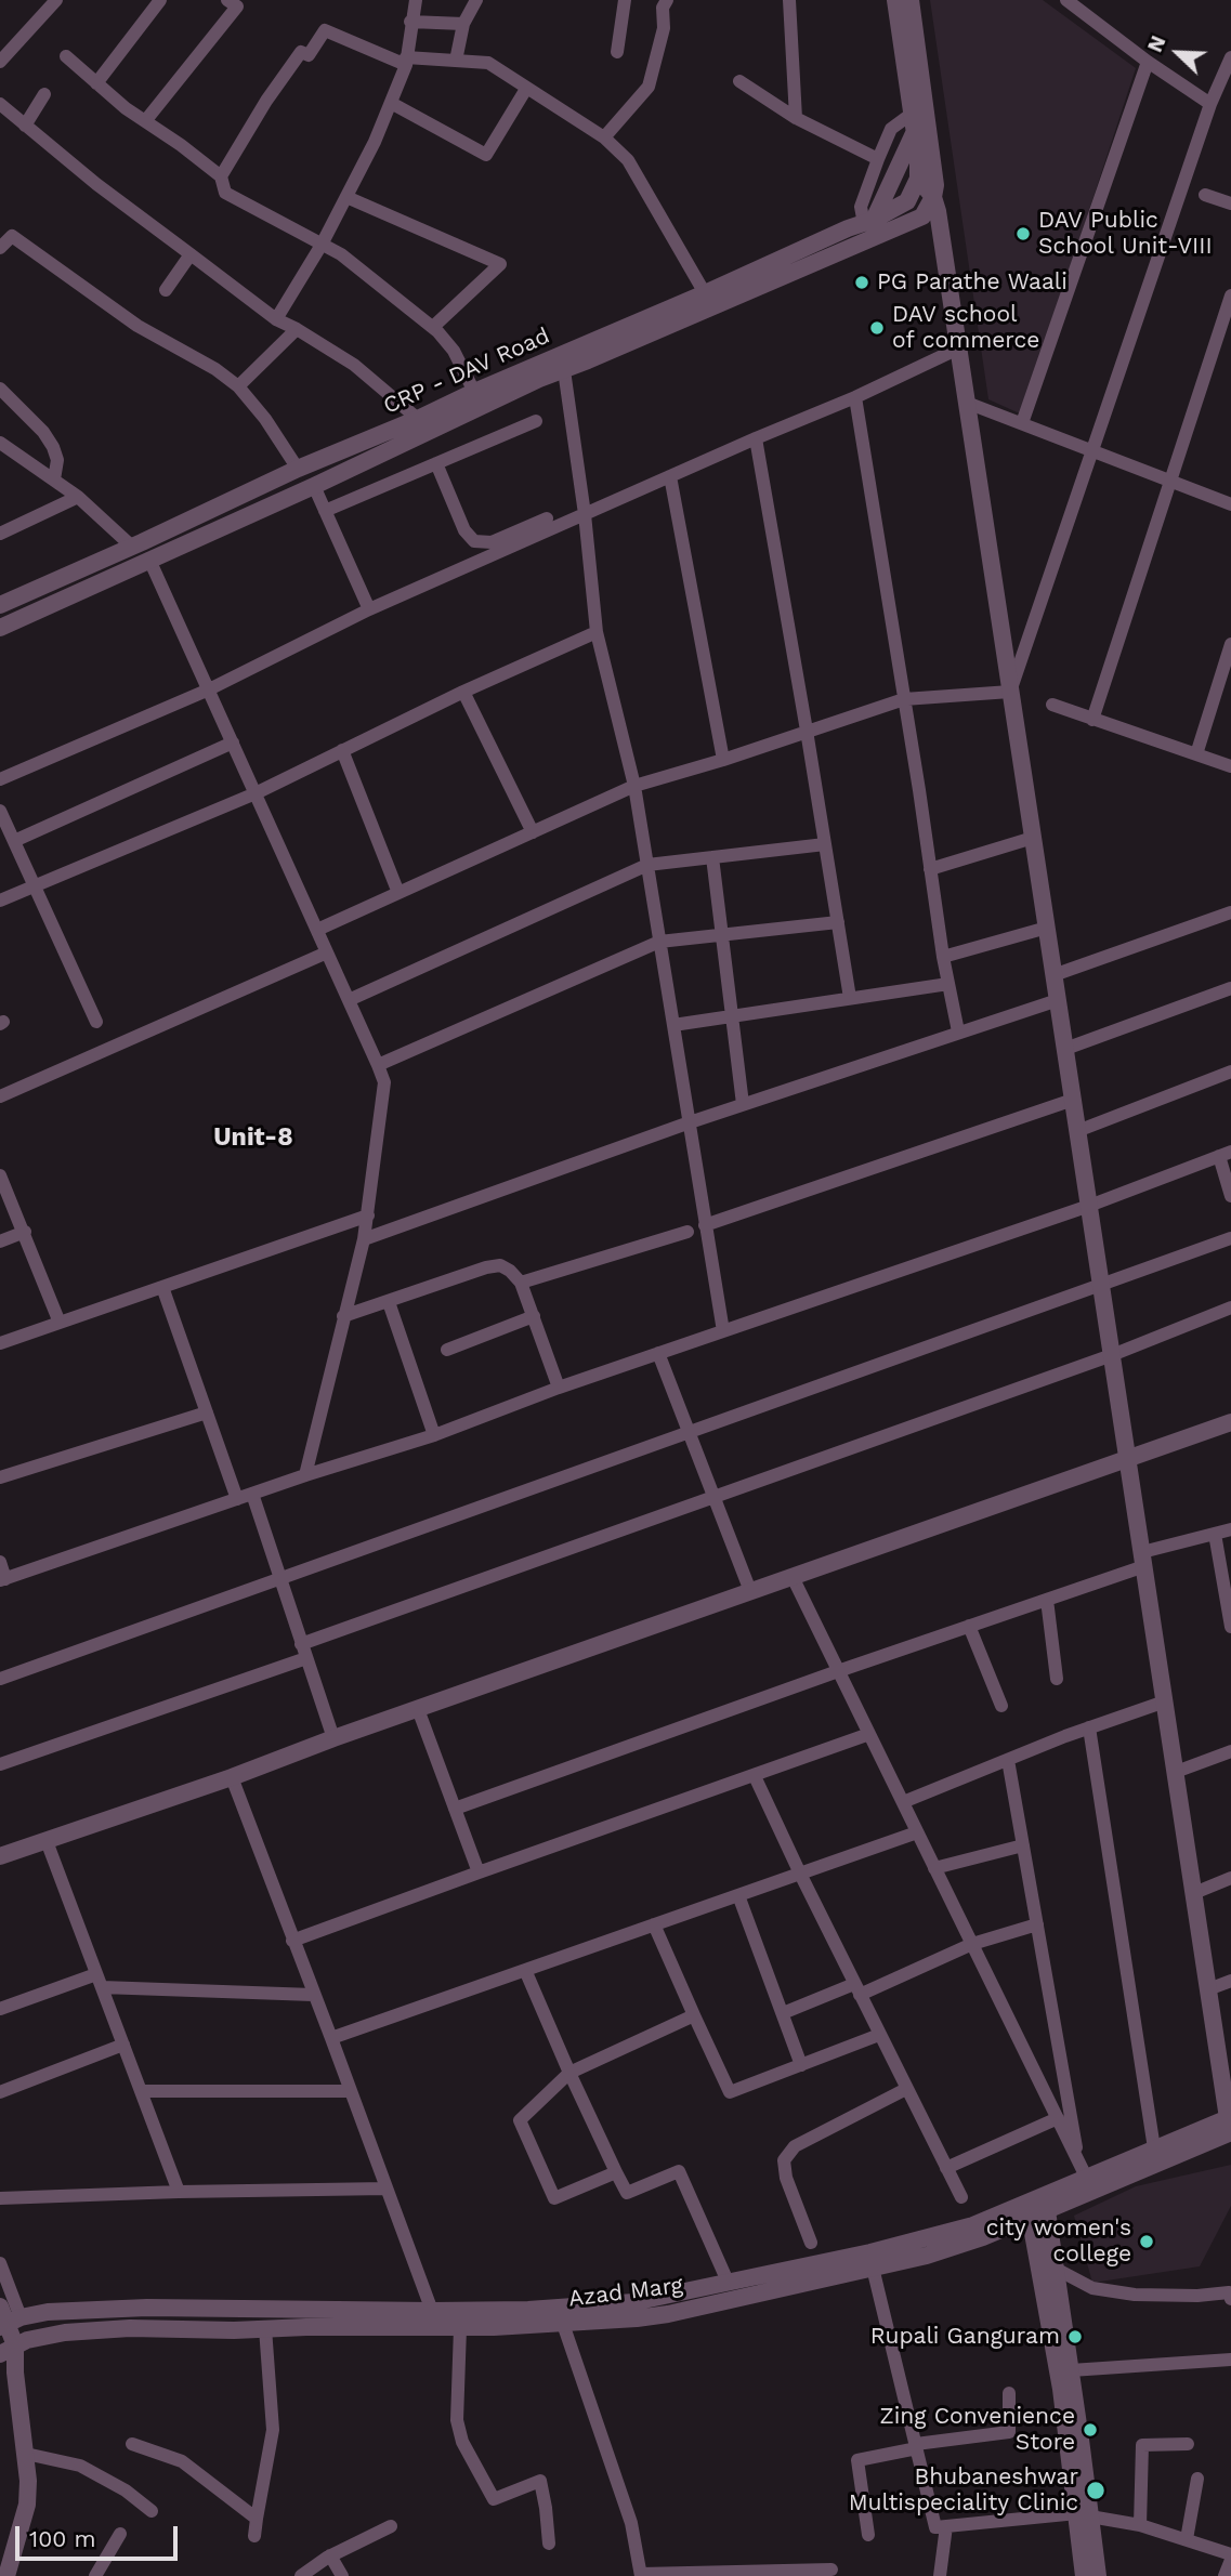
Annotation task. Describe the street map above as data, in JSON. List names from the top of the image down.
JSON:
{
  "streets": {
    "street": ["CRP - DAV Road", "Azad Marg"]
  },
  "districts": ["Unit-8"],
  "places": [
    "DAV Public School Unit-VIII",
    "PG Parathe Waali",
    "DAV school of commerce",
    "city women's college",
    "Rupali Ganguram",
    "Zing Convenience Store",
    "Bhubaneshwar Multispeciality Clinic"
  ],
  "scale_bar": "100 m",
  "north": "top left"
}
